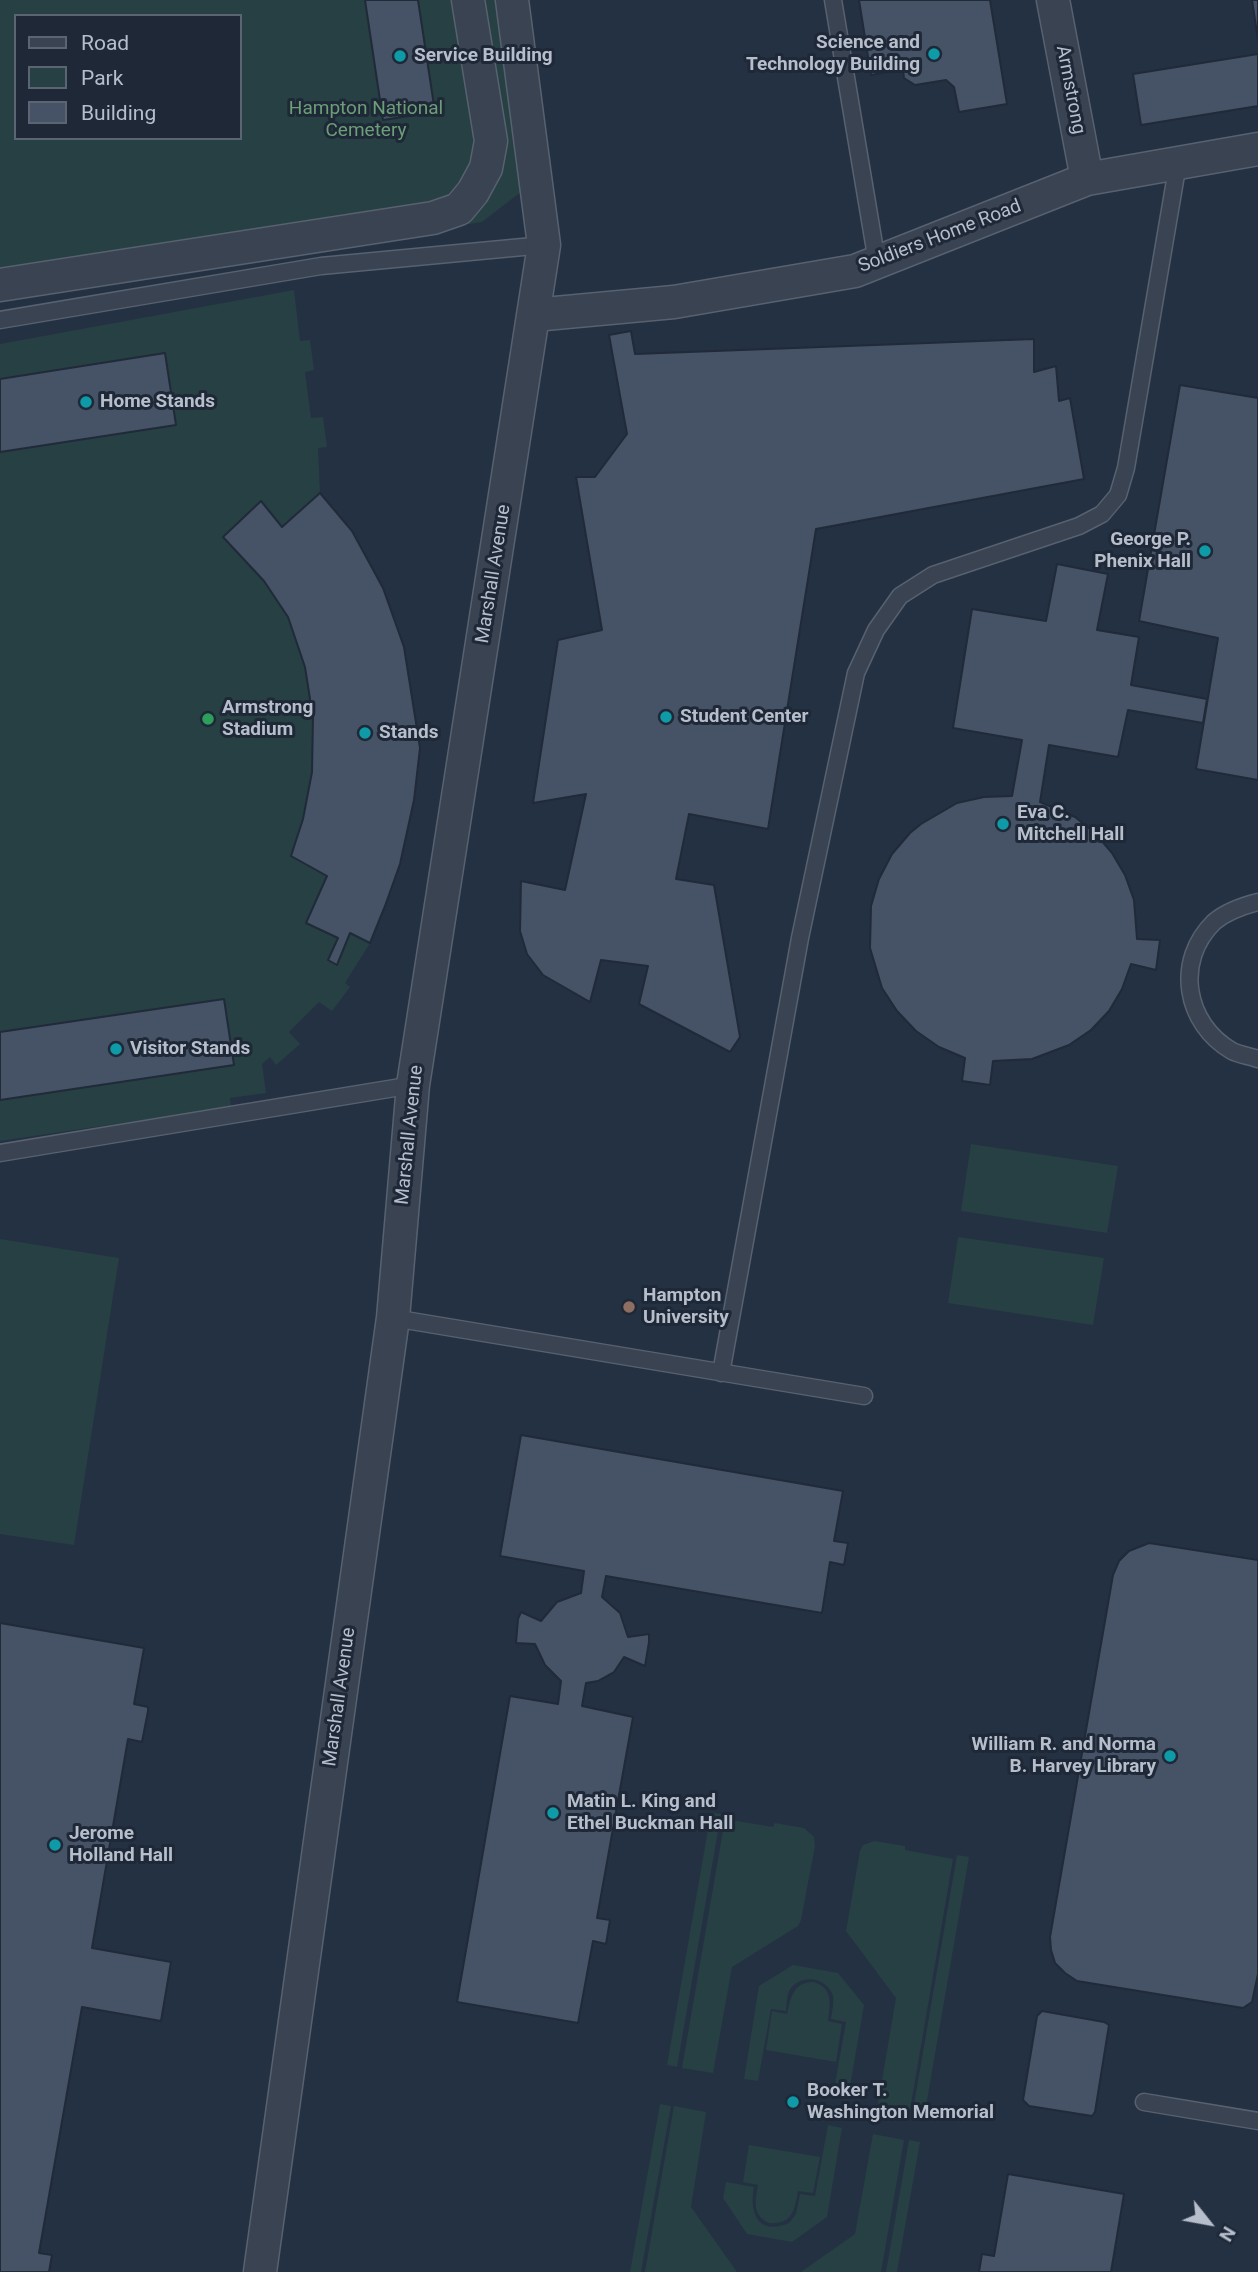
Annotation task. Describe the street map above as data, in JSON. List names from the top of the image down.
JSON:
{
  "streets": {
    "street": ["Armstrong", "Soldiers Home Road", "Marshall Avenue"]
  },
  "crossings": [
    ["Armstrong", "Soldiers Home Road"],
    ["Soldiers Home Road", "Marshall Avenue"]
  ],
  "parks": ["Hampton National Cemetery"],
  "places": [
    "Science and Technology Building",
    "Service Building",
    "Home Stands",
    "George P. Phenix Hall",
    "Student Center",
    "Armstrong Stadium",
    "Stands",
    "Eva C. Mitchell Hall",
    "Visitor Stands",
    "Hampton University",
    "William R. and Norma B. Harvey Library",
    "Matin L. King and Ethel Buckman Hall",
    "Jerome Holland Hall",
    "Booker T. Washington Memorial"
  ],
  "legend": ["Road", "Park", "Building"],
  "north": "bottom right"
}
